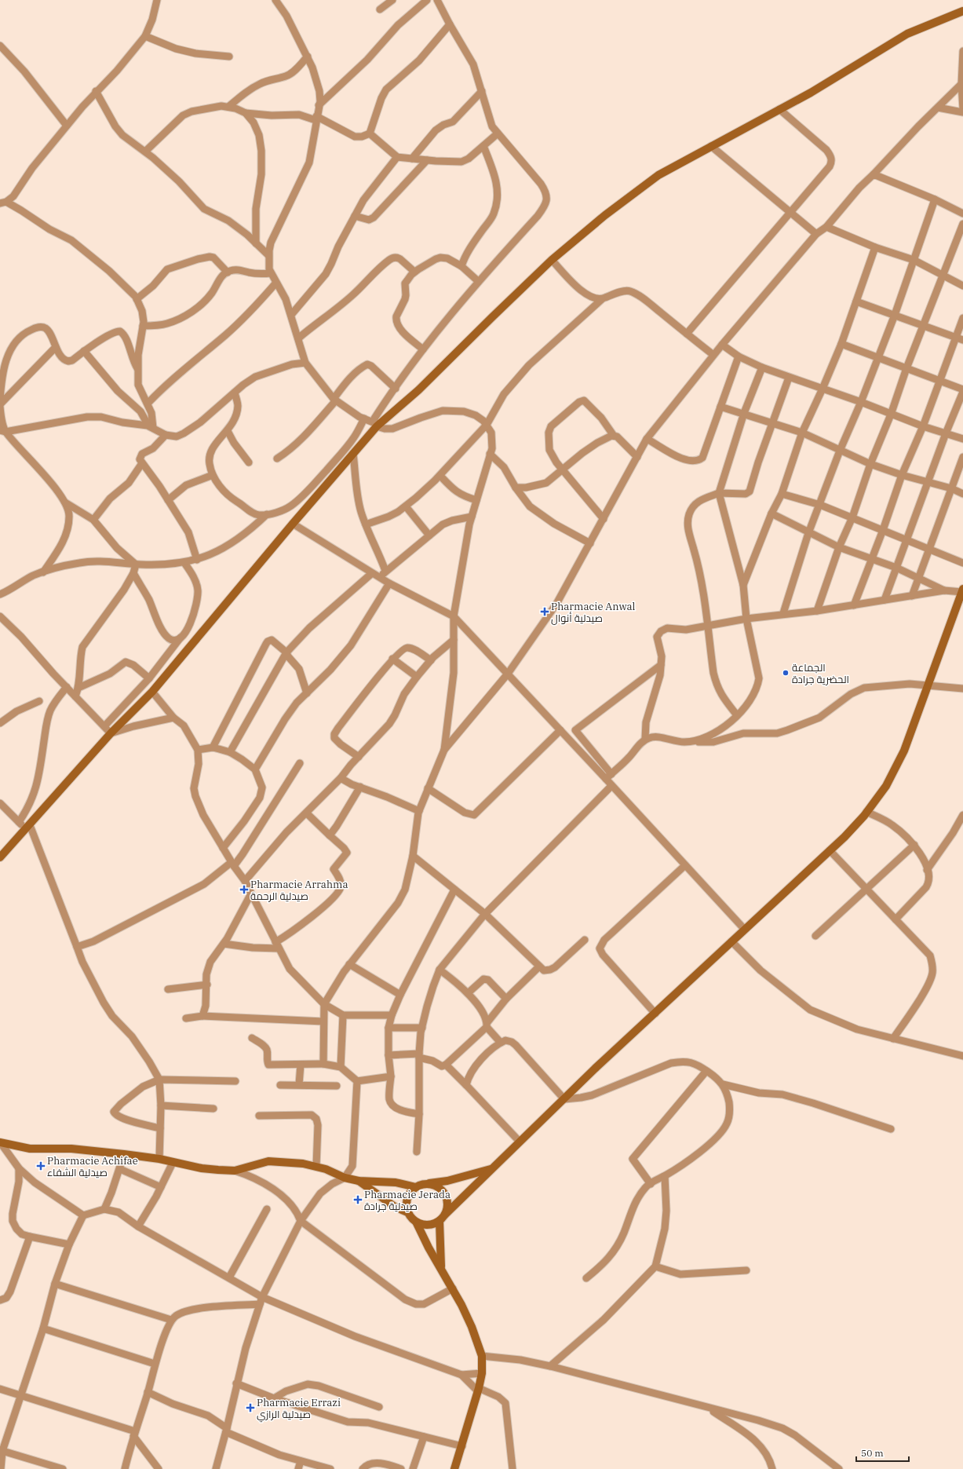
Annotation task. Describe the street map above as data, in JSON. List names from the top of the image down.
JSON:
{
  "places": {
    "health": [
      "Pharmacie Anwal صيدلية أنوال",
      "Pharmacie Arrahma صيدلية الرحمة",
      "Pharmacie Achifae صيدلية الشفاء",
      "Pharmacie Jerada صيدلية جرادة",
      "Pharmacie Errazi صيدلية الرازي"
    ],
    "other": ["الجماعة الحضرية جرادة"]
  },
  "scale_bar": "50 m"
}
